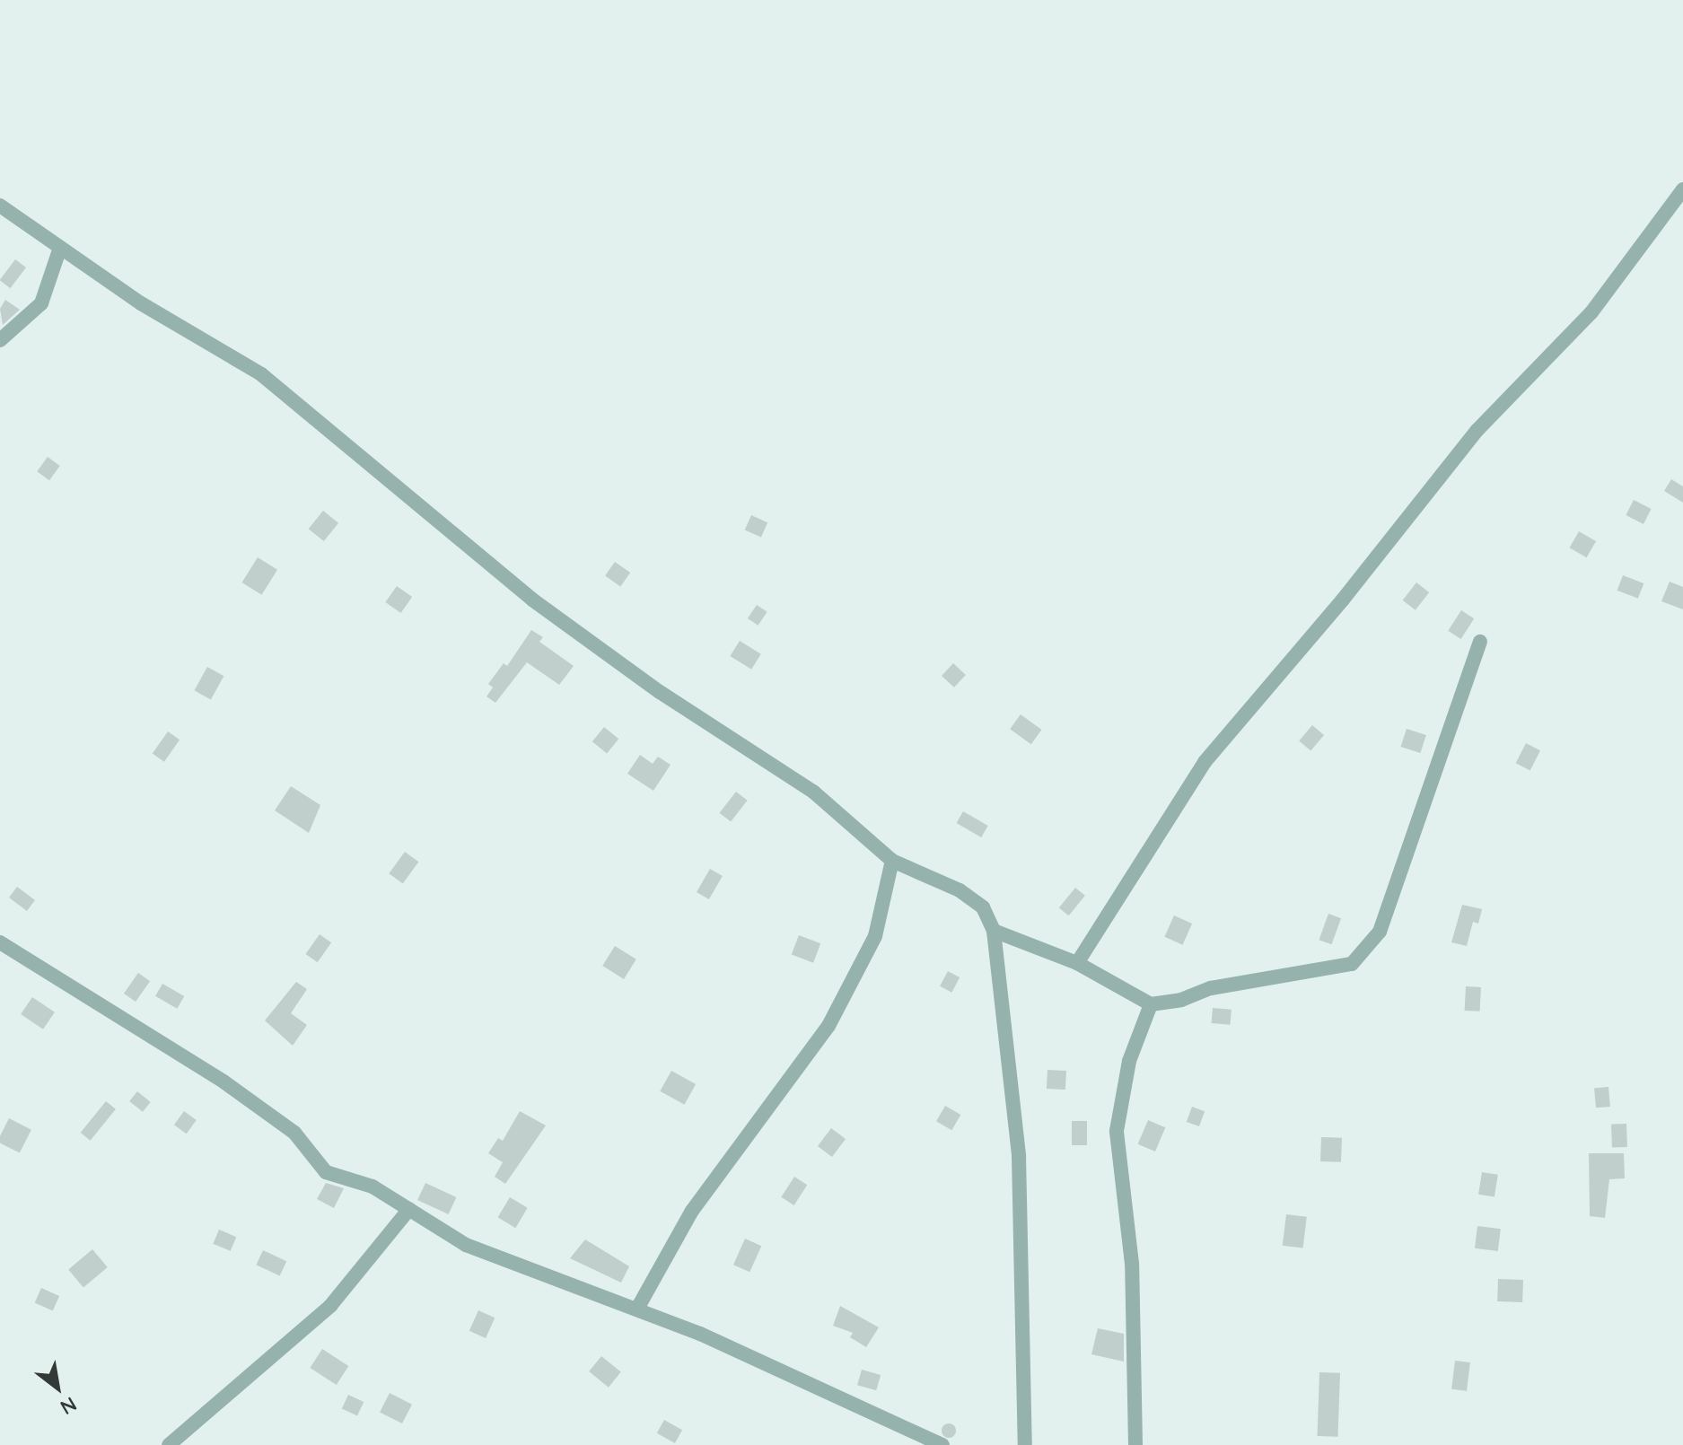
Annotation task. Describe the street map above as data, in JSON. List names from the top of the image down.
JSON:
{
  "north": "bottom right"
}
